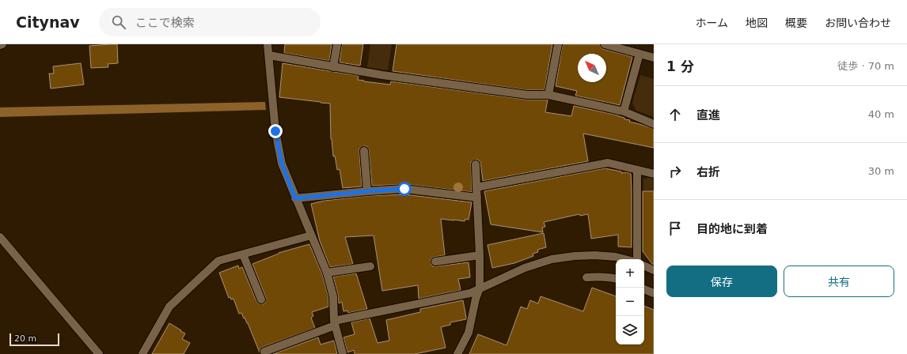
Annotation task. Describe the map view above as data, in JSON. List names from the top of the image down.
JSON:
{
  "scale_bar": "20 m",
  "north": "top left",
  "page": {
    "header": "Citynav",
    "search": "ここで検索",
    "nav": [
      "ホーム",
      "地図",
      "概要",
      "お問い合わせ"
    ],
    "heading": ["1 分", "徒歩 · 70 m"],
    "list": [
      ["直進", "40 m"],
      ["右折", "30 m"],
      "目的地に到着"
    ],
    "buttons": ["保存", "共有"],
    "map_buttons": ["+", "−"],
    "scale": "20 m"
  }
}
